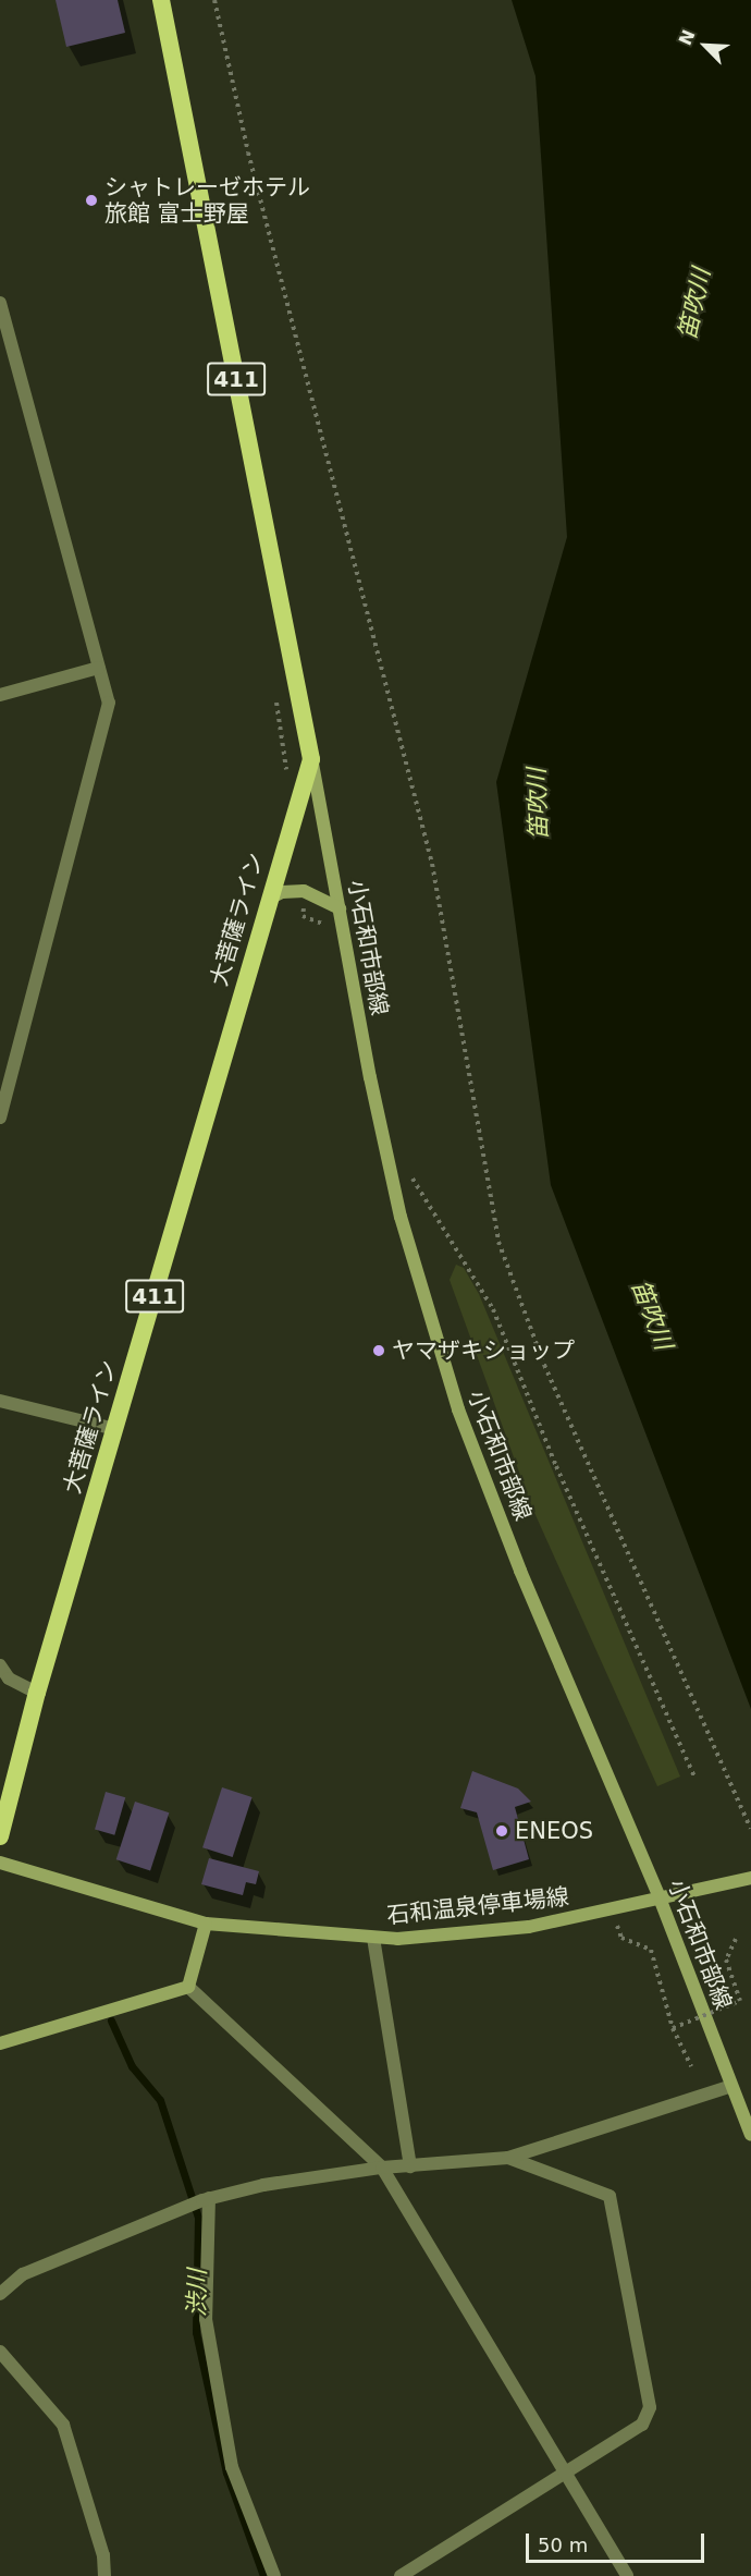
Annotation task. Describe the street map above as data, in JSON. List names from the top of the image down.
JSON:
{
  "streets": {
    "highway": ["411", "大菩薩ライン"],
    "main road": ["小石和市部線", "石和温泉停車場線"]
  },
  "crossings": [
    ["大菩薩ライン", "小石和市部線"],
    ["小石和市部線", "石和温泉停車場線"]
  ],
  "water": ["笛吹川", "渋川"],
  "places": ["シャトレーゼホテル 旅館 富士野屋", "ヤマザキショップ", "ENEOS"],
  "scale_bar": "50 m",
  "north": "top left"
}
